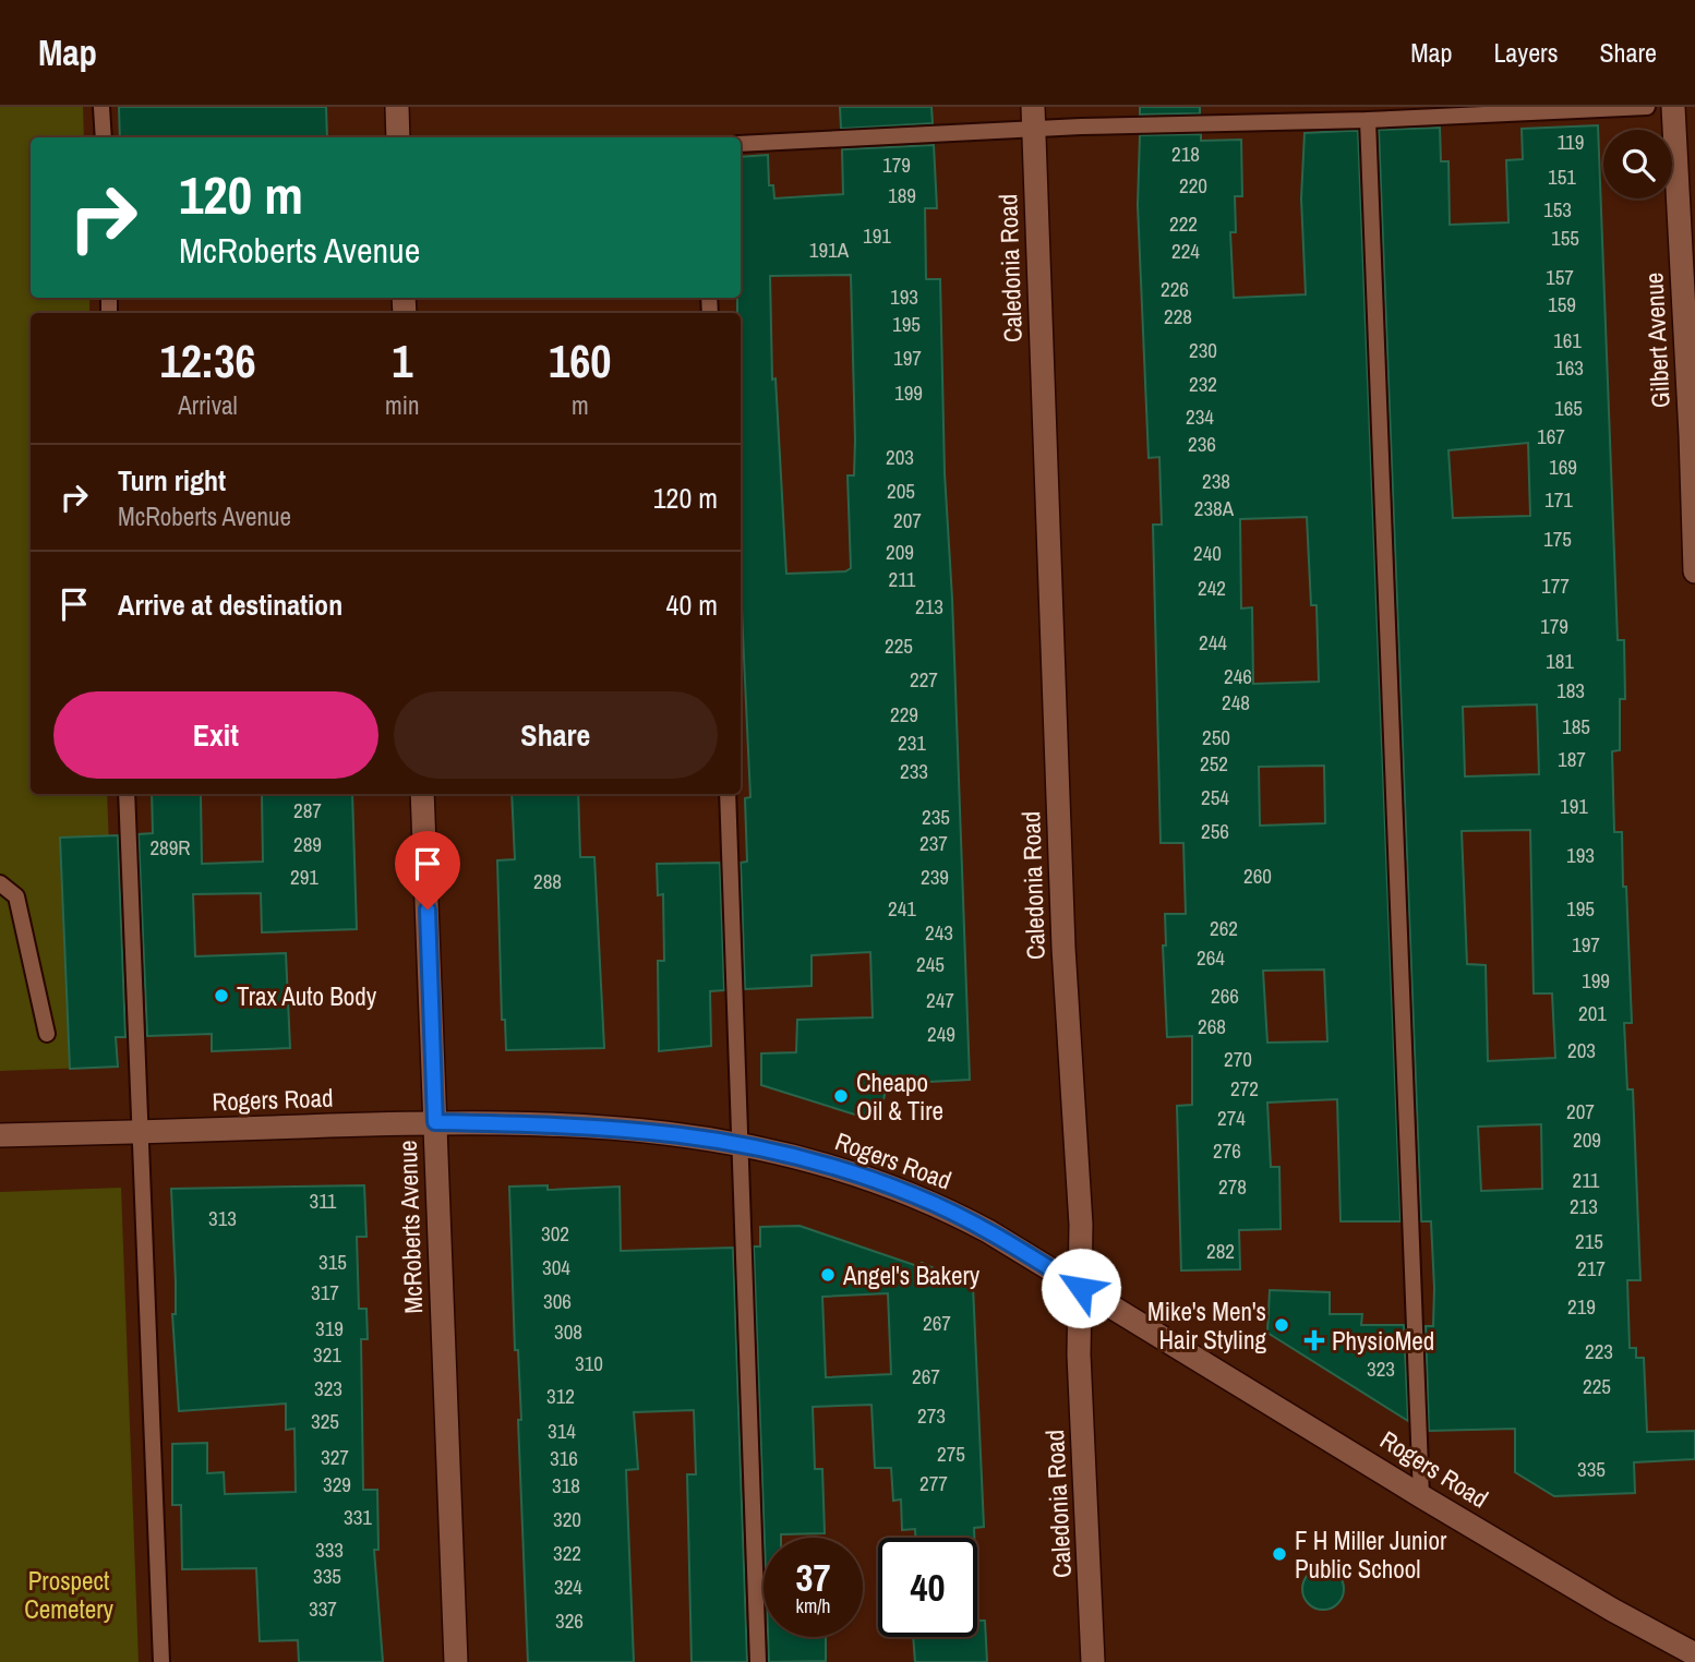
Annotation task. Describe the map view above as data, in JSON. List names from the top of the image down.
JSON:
{
  "streets": {
    "street": [
      "Caledonia Road",
      "Gilbert Avenue",
      "Rogers Road",
      "McRoberts Avenue"
    ]
  },
  "crossings": [
    ["Caledonia Road", "Rogers Road"],
    ["Rogers Road", "McRoberts Avenue"]
  ],
  "parks": ["Prospect Cemetery"],
  "places": {
    "other": [
      "Trax Auto Body",
      "Cheapo Oil & Tire",
      "Angel's Bakery",
      "Mike's Men's Hair Styling",
      "F H Miller Junior Public School"
    ],
    "health": ["PhysioMed"]
  },
  "house_numbers": [
    "119",
    "218",
    "179",
    "151",
    "220",
    "189",
    "153",
    "222",
    "191",
    "155",
    "191A",
    "224",
    "157",
    "226",
    "193",
    "159",
    "228",
    "195",
    "161",
    "230",
    "197",
    "163",
    "232",
    "199",
    "165",
    "234",
    "167",
    "236",
    "203",
    "169",
    "238",
    "205",
    "171",
    "238A",
    "207",
    "175",
    "209",
    "240",
    "211",
    "177",
    "242",
    "213",
    "179",
    "244",
    "225",
    "181",
    "246",
    "227",
    "183",
    "248",
    "229",
    "185",
    "250",
    "231",
    "187",
    "252",
    "233",
    "254",
    "191",
    "287",
    "235",
    "256",
    "237",
    "289",
    "289R",
    "193",
    "260",
    "291",
    "239",
    "288",
    "241",
    "195",
    "262",
    "243",
    "197",
    "264",
    "245",
    "199",
    "266",
    "247",
    "201",
    "268",
    "249",
    "203",
    "270",
    "272",
    "207",
    "274",
    "209",
    "276",
    "211",
    "278",
    "311",
    "213",
    "313",
    "302",
    "215",
    "282",
    "315",
    "304",
    "217",
    "317",
    "306",
    "219",
    "267",
    "319",
    "308",
    "223",
    "321",
    "310",
    "323",
    "267",
    "225",
    "323",
    "312",
    "273",
    "325",
    "314",
    "275",
    "327",
    "316",
    "335",
    "277",
    "329",
    "318",
    "331",
    "320",
    "333",
    "322",
    "335",
    "324",
    "337",
    "326"
  ],
  "page": {
    "header": "Map",
    "nav": ["Map", "Layers", "Share"],
    "turn": ["120 m", "McRoberts Avenue"],
    "eta": [
      "12:36",
      "Arrival",
      "1",
      "min",
      "160",
      "m"
    ],
    "list": [
      {
        "name": "Turn right",
        "note": "McRoberts Avenue",
        "value": "120 m"
      },
      {
        "name": "Arrive at destination",
        "value": "40 m"
      }
    ],
    "buttons": ["Exit", "Share"],
    "speed": "37 km/h",
    "limit": "40"
  }
}
